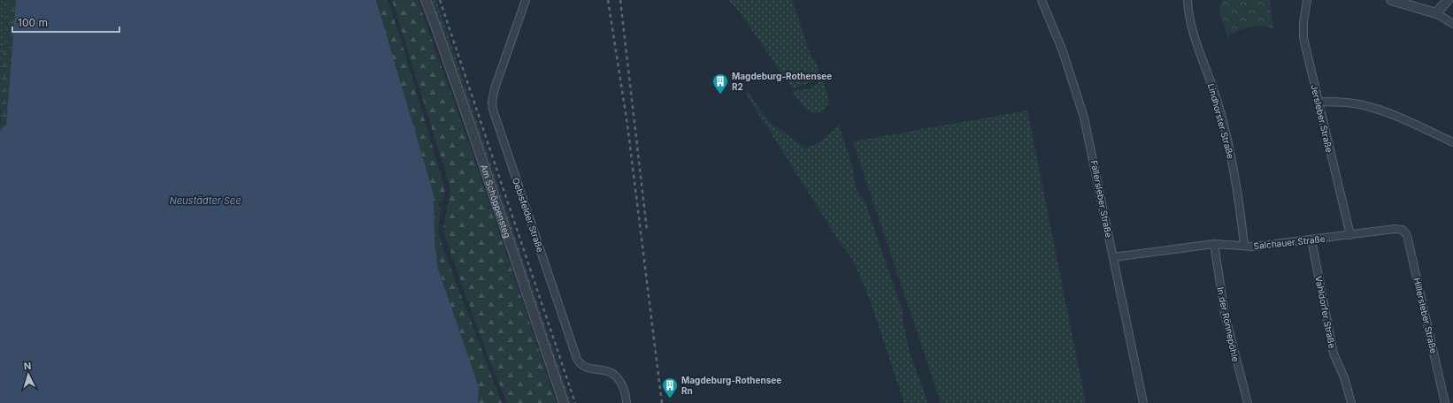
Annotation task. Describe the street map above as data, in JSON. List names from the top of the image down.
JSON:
{
  "streets": {
    "street": [
      "Jersleber Straße",
      "Lindhorster Straße",
      "Fallersleber Straße",
      "Am Schöppensteg",
      "Oebisfelder Straße",
      "Salchauer Straße",
      "Vahldorfer Straße",
      "Hillersleber Straße",
      "In der Rönnepöhle"
    ]
  },
  "crossings": [
    ["Jersleber Straße", "Salchauer Straße"],
    ["Lindhorster Straße", "Salchauer Straße"],
    ["Fallersleber Straße", "Salchauer Straße"],
    ["Salchauer Straße", "Vahldorfer Straße"],
    ["Salchauer Straße", "Hillersleber Straße"],
    ["Salchauer Straße", "In der Rönnepöhle"]
  ],
  "water": ["Neustädter See"],
  "places": {
    "building": ["Magdeburg-Rothensee R2", "Magdeburg-Rothensee Rn"]
  },
  "scale_bar": "100 m",
  "north": "top"
}
